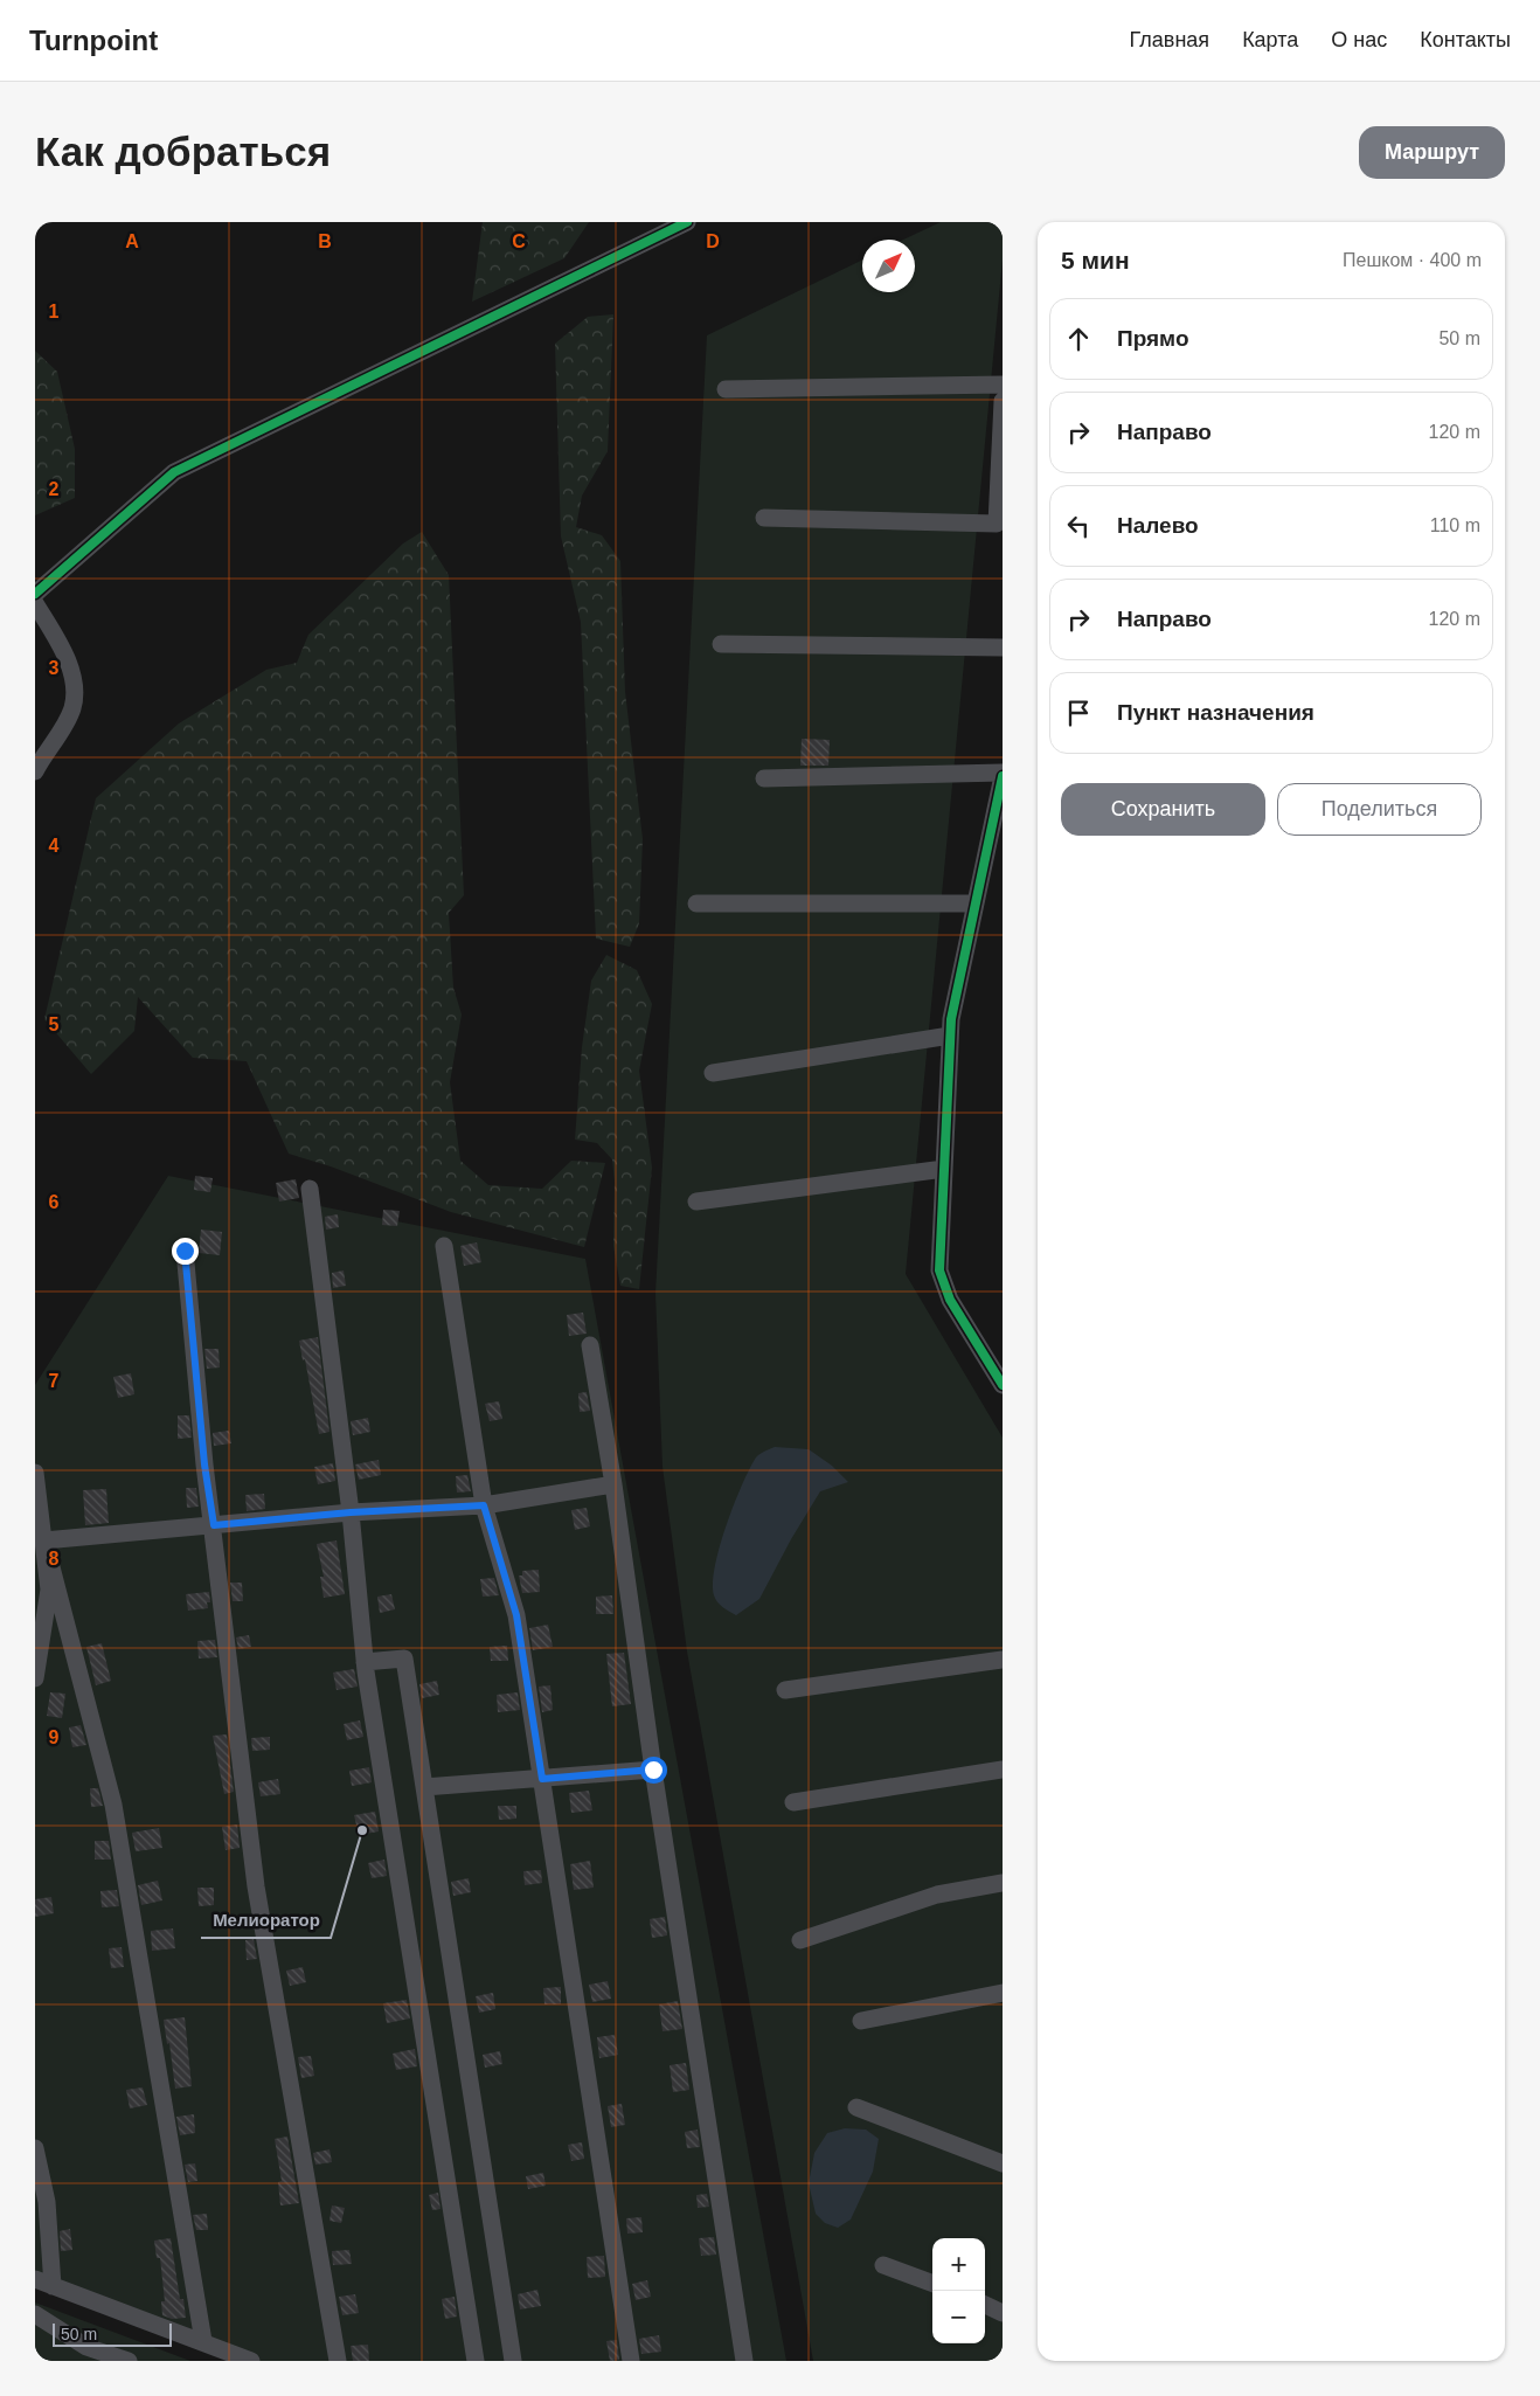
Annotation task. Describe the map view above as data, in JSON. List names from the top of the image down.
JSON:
{
  "places": ["Мелиоратор"],
  "scale_bar": "50 m",
  "north": "top right",
  "page": {
    "header": "Turnpoint",
    "nav": [
      "Главная",
      "Карта",
      "О нас",
      "Контакты"
    ],
    "buttons": [
      "Маршрут",
      ["Сохранить", "Поделиться"]
    ],
    "title": "Как добраться",
    "heading": ["5 мин", "Пешком · 400 m"],
    "list": [
      ["Прямо", "50 m"],
      ["Направо", "120 m"],
      ["Налево", "110 m"],
      ["Направо", "120 m"],
      "Пункт назначения"
    ],
    "map_buttons": ["+", "−"],
    "scale": "50 m"
  },
  "grid": {
    "columns": [
      "A",
      "B",
      "C",
      "D"
    ],
    "rows": [
      "1",
      "2",
      "3",
      "4",
      "5",
      "6",
      "7",
      "8",
      "9"
    ]
  }
}
